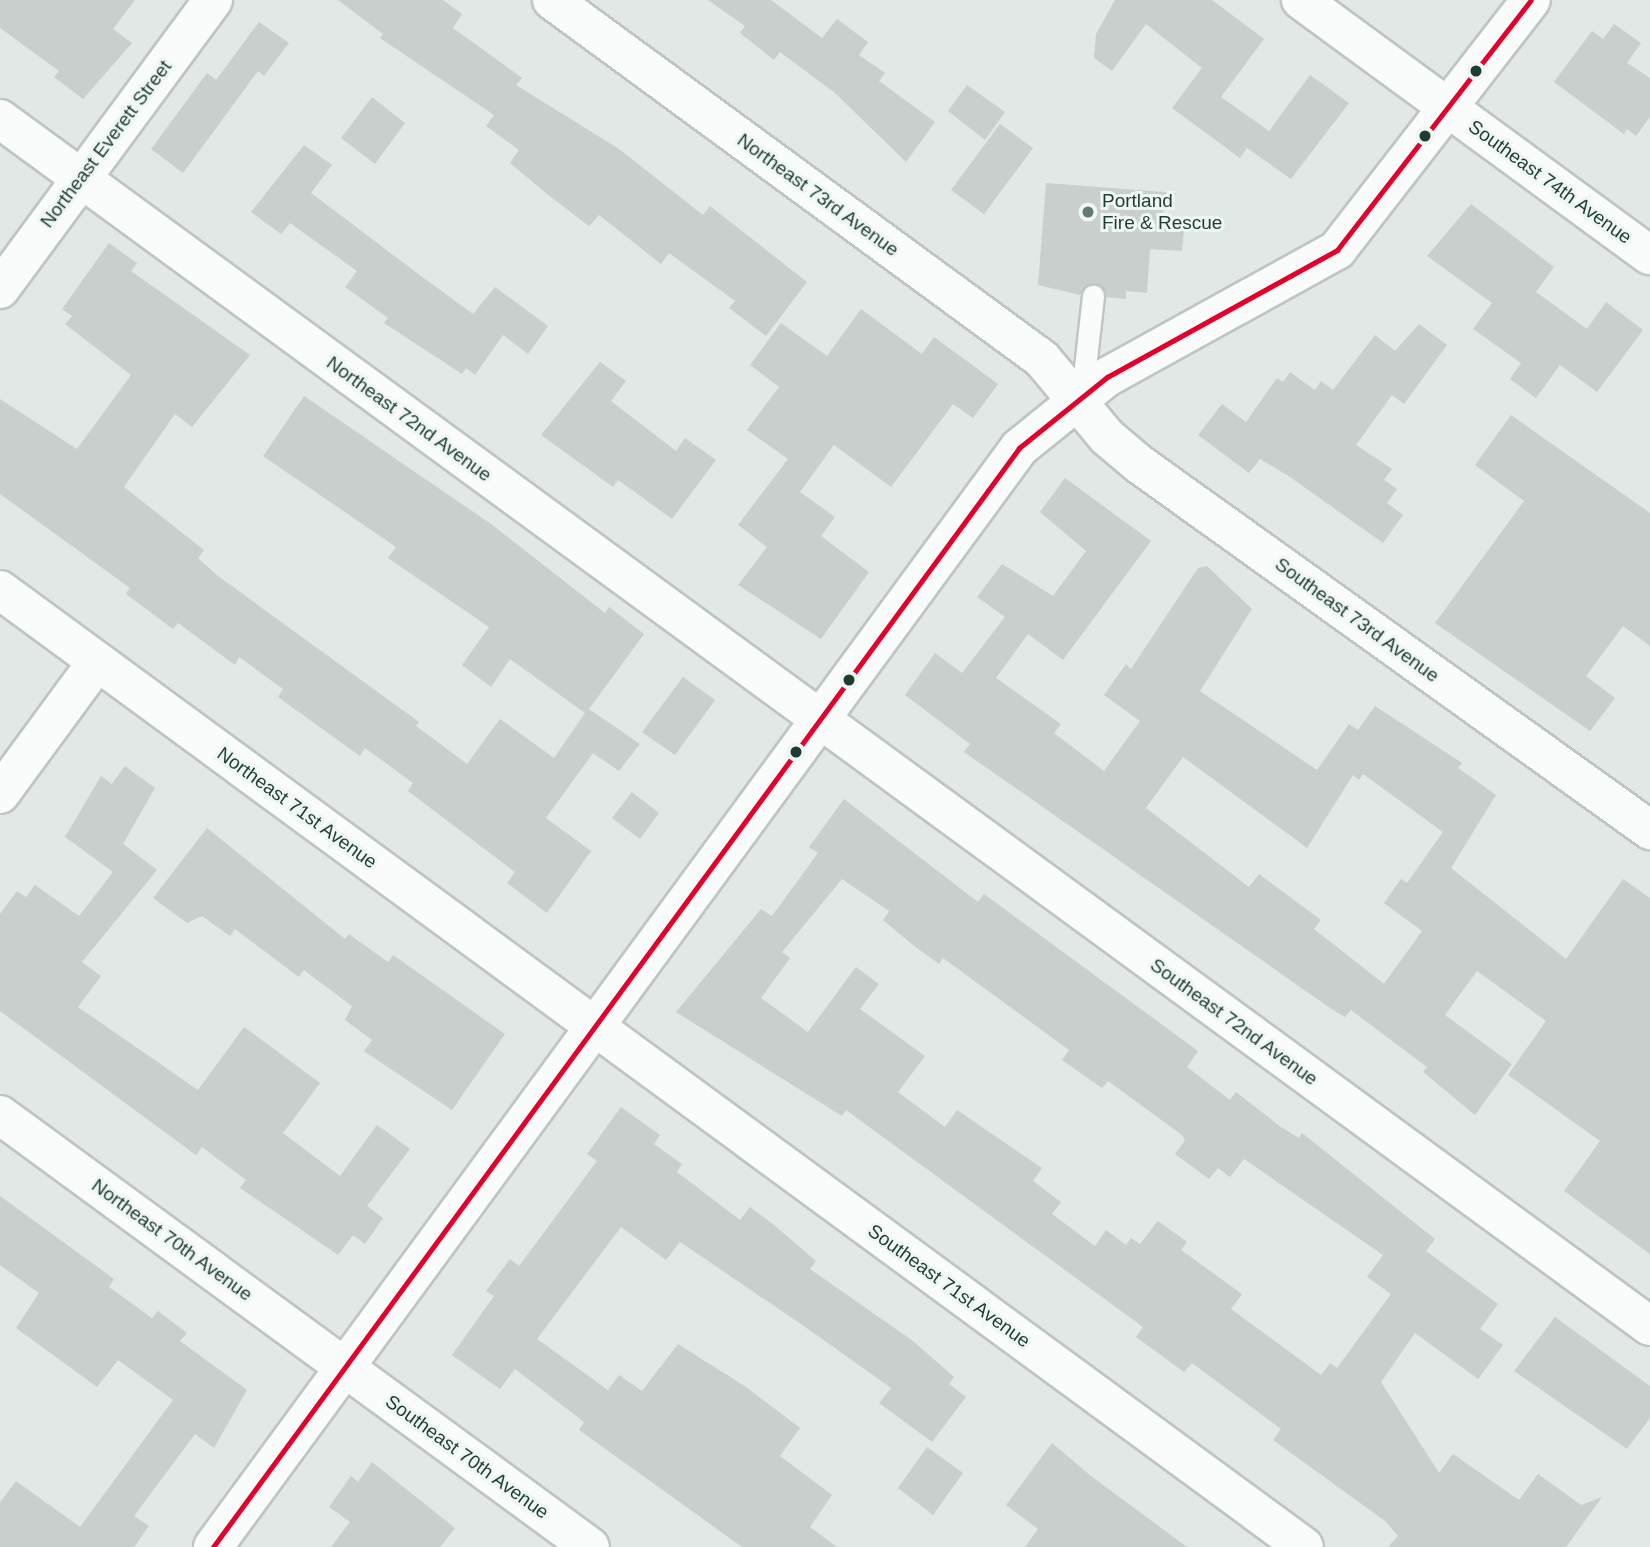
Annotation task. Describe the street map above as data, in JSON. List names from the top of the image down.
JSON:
{
  "streets": {
    "street": [
      "Northeast Everett Street",
      "Southeast 74th Avenue",
      "Northeast 73rd Avenue",
      "Northeast 72nd Avenue",
      "Southeast 73rd Avenue",
      "Northeast 71st Avenue",
      "Southeast 72nd Avenue",
      "Northeast 70th Avenue",
      "Southeast 71st Avenue",
      "Southeast 70th Avenue"
    ]
  },
  "crossings": [
    ["Northeast Everett Street", "Northeast 72nd Avenue"],
    ["Northeast 73rd Avenue", "Southeast 73rd Avenue"],
    ["Northeast 72nd Avenue", "Southeast 72nd Avenue"],
    ["Northeast 71st Avenue", "Southeast 71st Avenue"],
    ["Northeast 70th Avenue", "Southeast 70th Avenue"]
  ],
  "places": ["Portland Fire & Rescue"]
}
